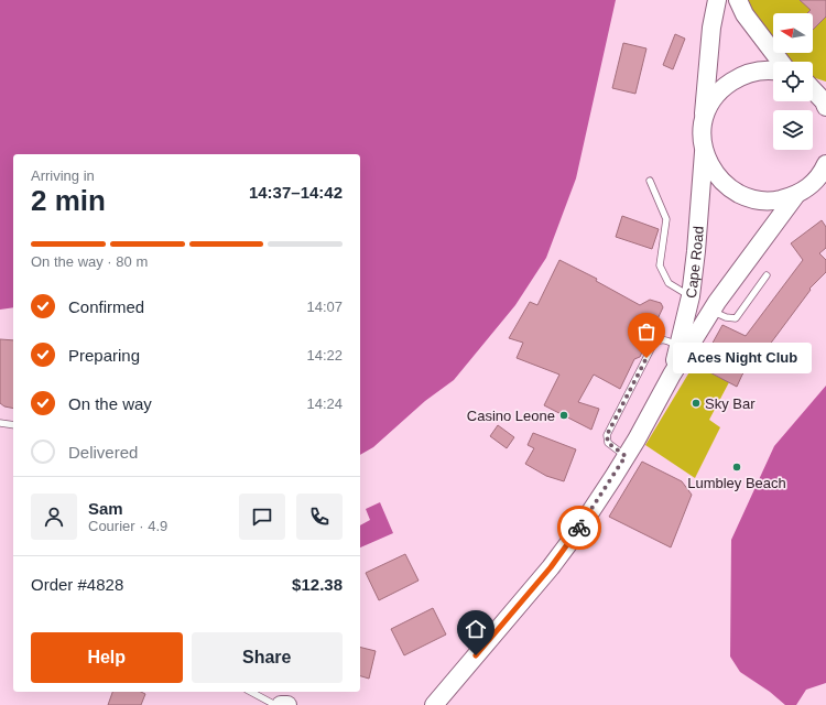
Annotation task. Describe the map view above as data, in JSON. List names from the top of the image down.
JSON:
{
  "streets": {
    "street": ["Cape Road"]
  },
  "places": [
    "Aces Night Club",
    "Sky Bar",
    "Casino Leone",
    "Lumbley Beach"
  ],
  "north": "left",
  "page": {
    "heading": ["2 min", "Arriving in", "14:37–14:42"],
    "panel": [
      "Sam",
      "Courier · 4.9",
      "Order #4828",
      "$12.38"
    ],
    "bar": "On the way · 80 m",
    "list": [
      ["Confirmed", "14:07"],
      ["Preparing", "14:22"],
      ["On the way", "14:24"],
      "Delivered"
    ],
    "bubble": "Aces Night Club",
    "buttons": ["Help", "Share"]
  }
}
